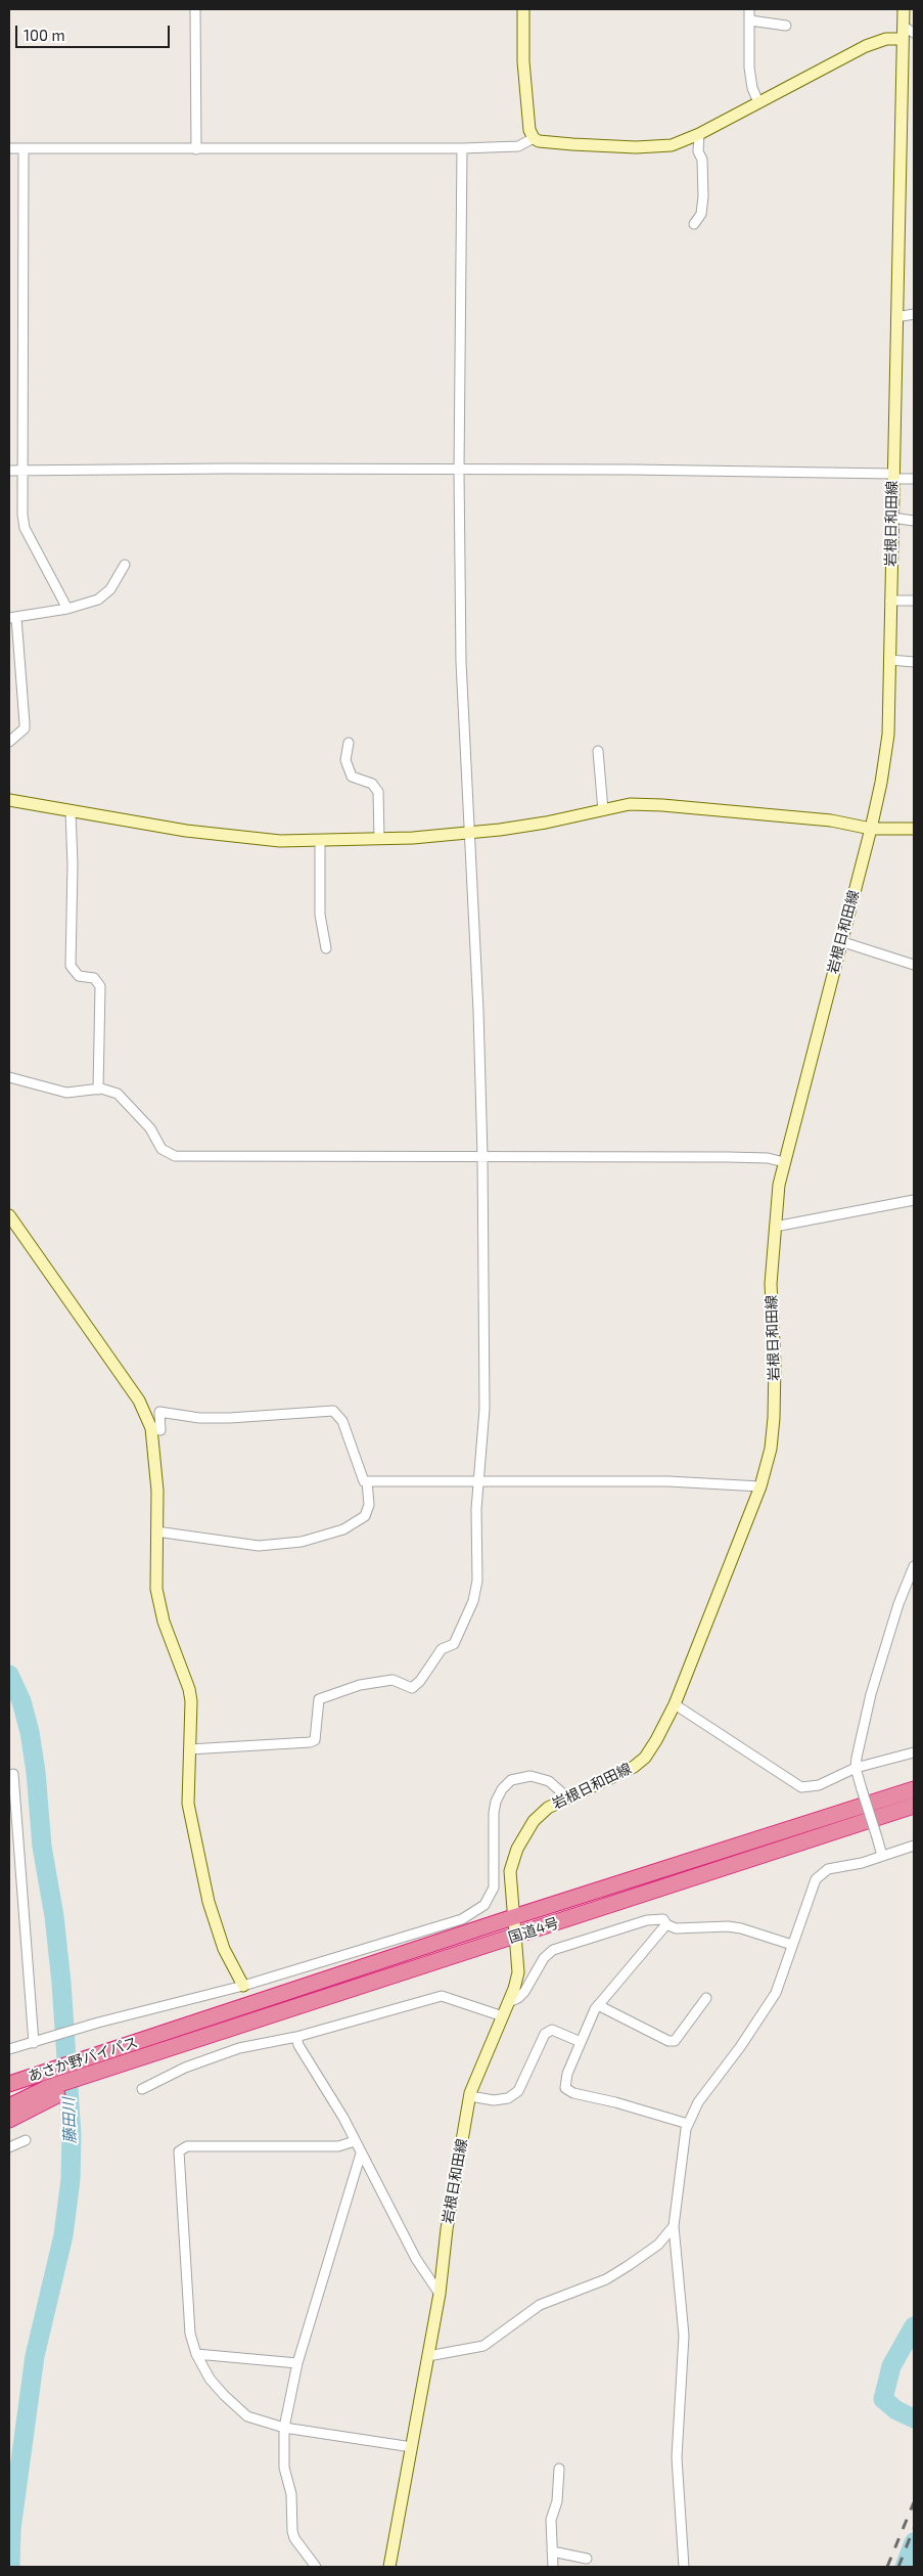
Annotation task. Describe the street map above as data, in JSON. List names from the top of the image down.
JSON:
{
  "streets": {
    "highway": ["国道4号", "あさか野バイパス"],
    "main road": ["岩根日和田線"]
  },
  "crossings": [
    ["岩根日和田線", "国道4号"],
    ["国道4号", "あさか野バイパス"]
  ],
  "water": ["藤田川"],
  "scale_bar": "100 m"
}
